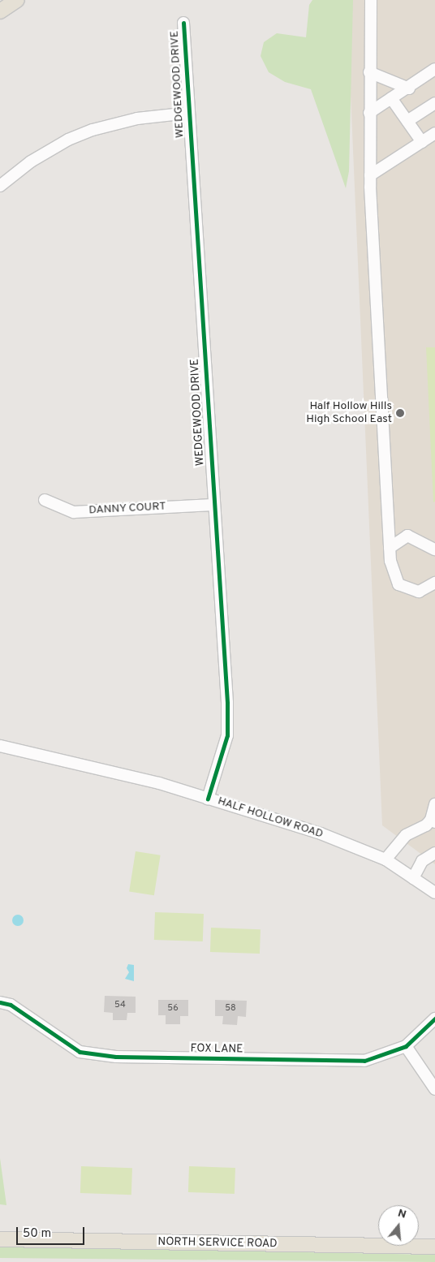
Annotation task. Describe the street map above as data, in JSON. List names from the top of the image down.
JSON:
{
  "streets": {
    "main road": ["NORTH SERVICE ROAD"],
    "street": [
      "WEDGEWOOD DRIVE",
      "DANNY COURT",
      "HALF HOLLOW ROAD",
      "FOX LANE"
    ]
  },
  "crossings": [
    ["WEDGEWOOD DRIVE", "DANNY COURT"],
    ["WEDGEWOOD DRIVE", "HALF HOLLOW ROAD"]
  ],
  "places": ["Half Hollow Hills High School East"],
  "house_numbers": ["54", "56", "58"],
  "scale_bar": "50 m",
  "north": "top"
}
